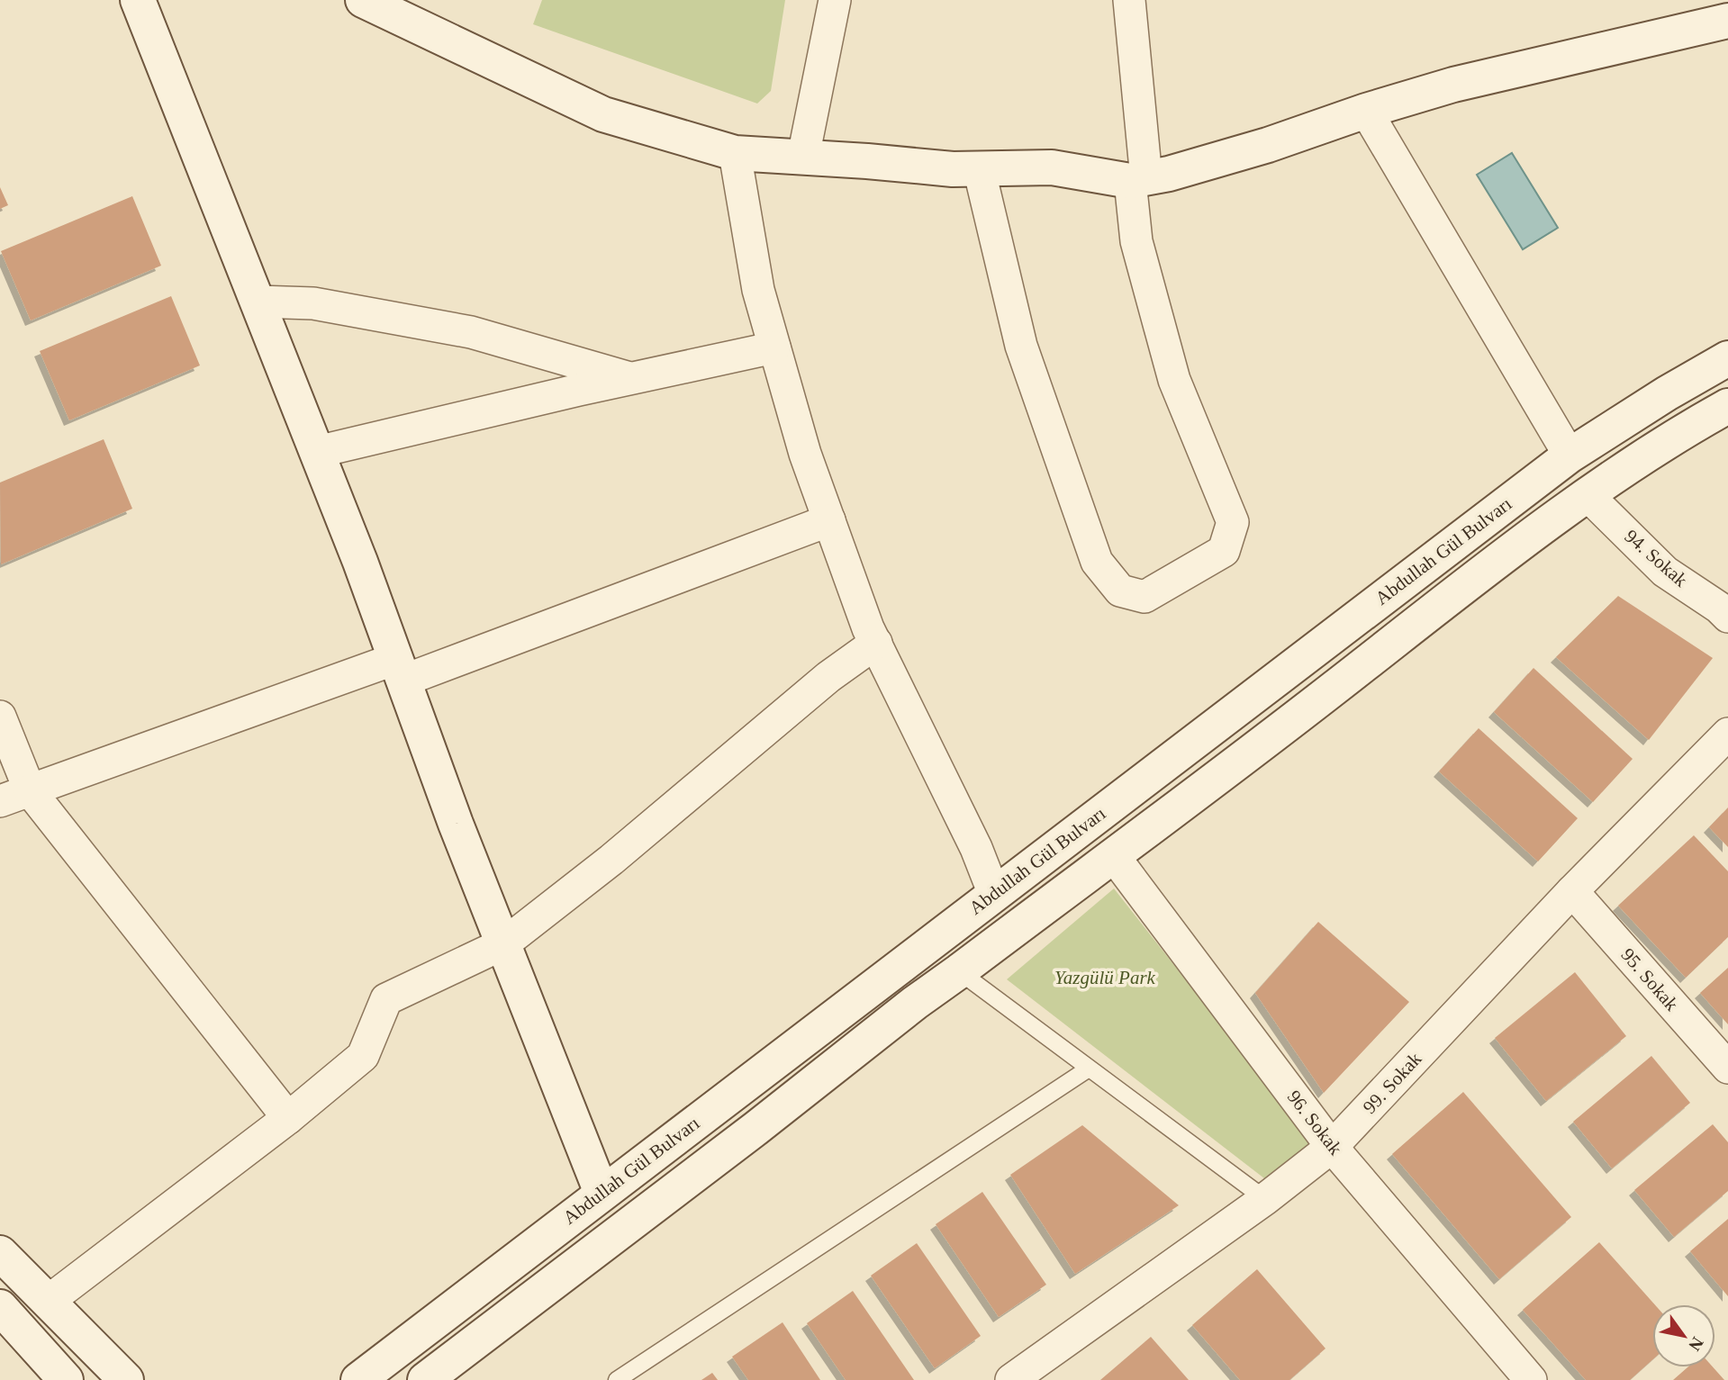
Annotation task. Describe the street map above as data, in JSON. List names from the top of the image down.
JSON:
{
  "streets": {
    "main road": ["Abdullah Gül Bulvarı"],
    "street": [
      "94. Sokak",
      "95. Sokak",
      "99. Sokak",
      "96. Sokak"
    ]
  },
  "crossings": [
    ["95. Sokak", "99. Sokak"],
    ["99. Sokak", "96. Sokak"]
  ],
  "parks": ["Yazgülü Park"],
  "north": "bottom right"
}
